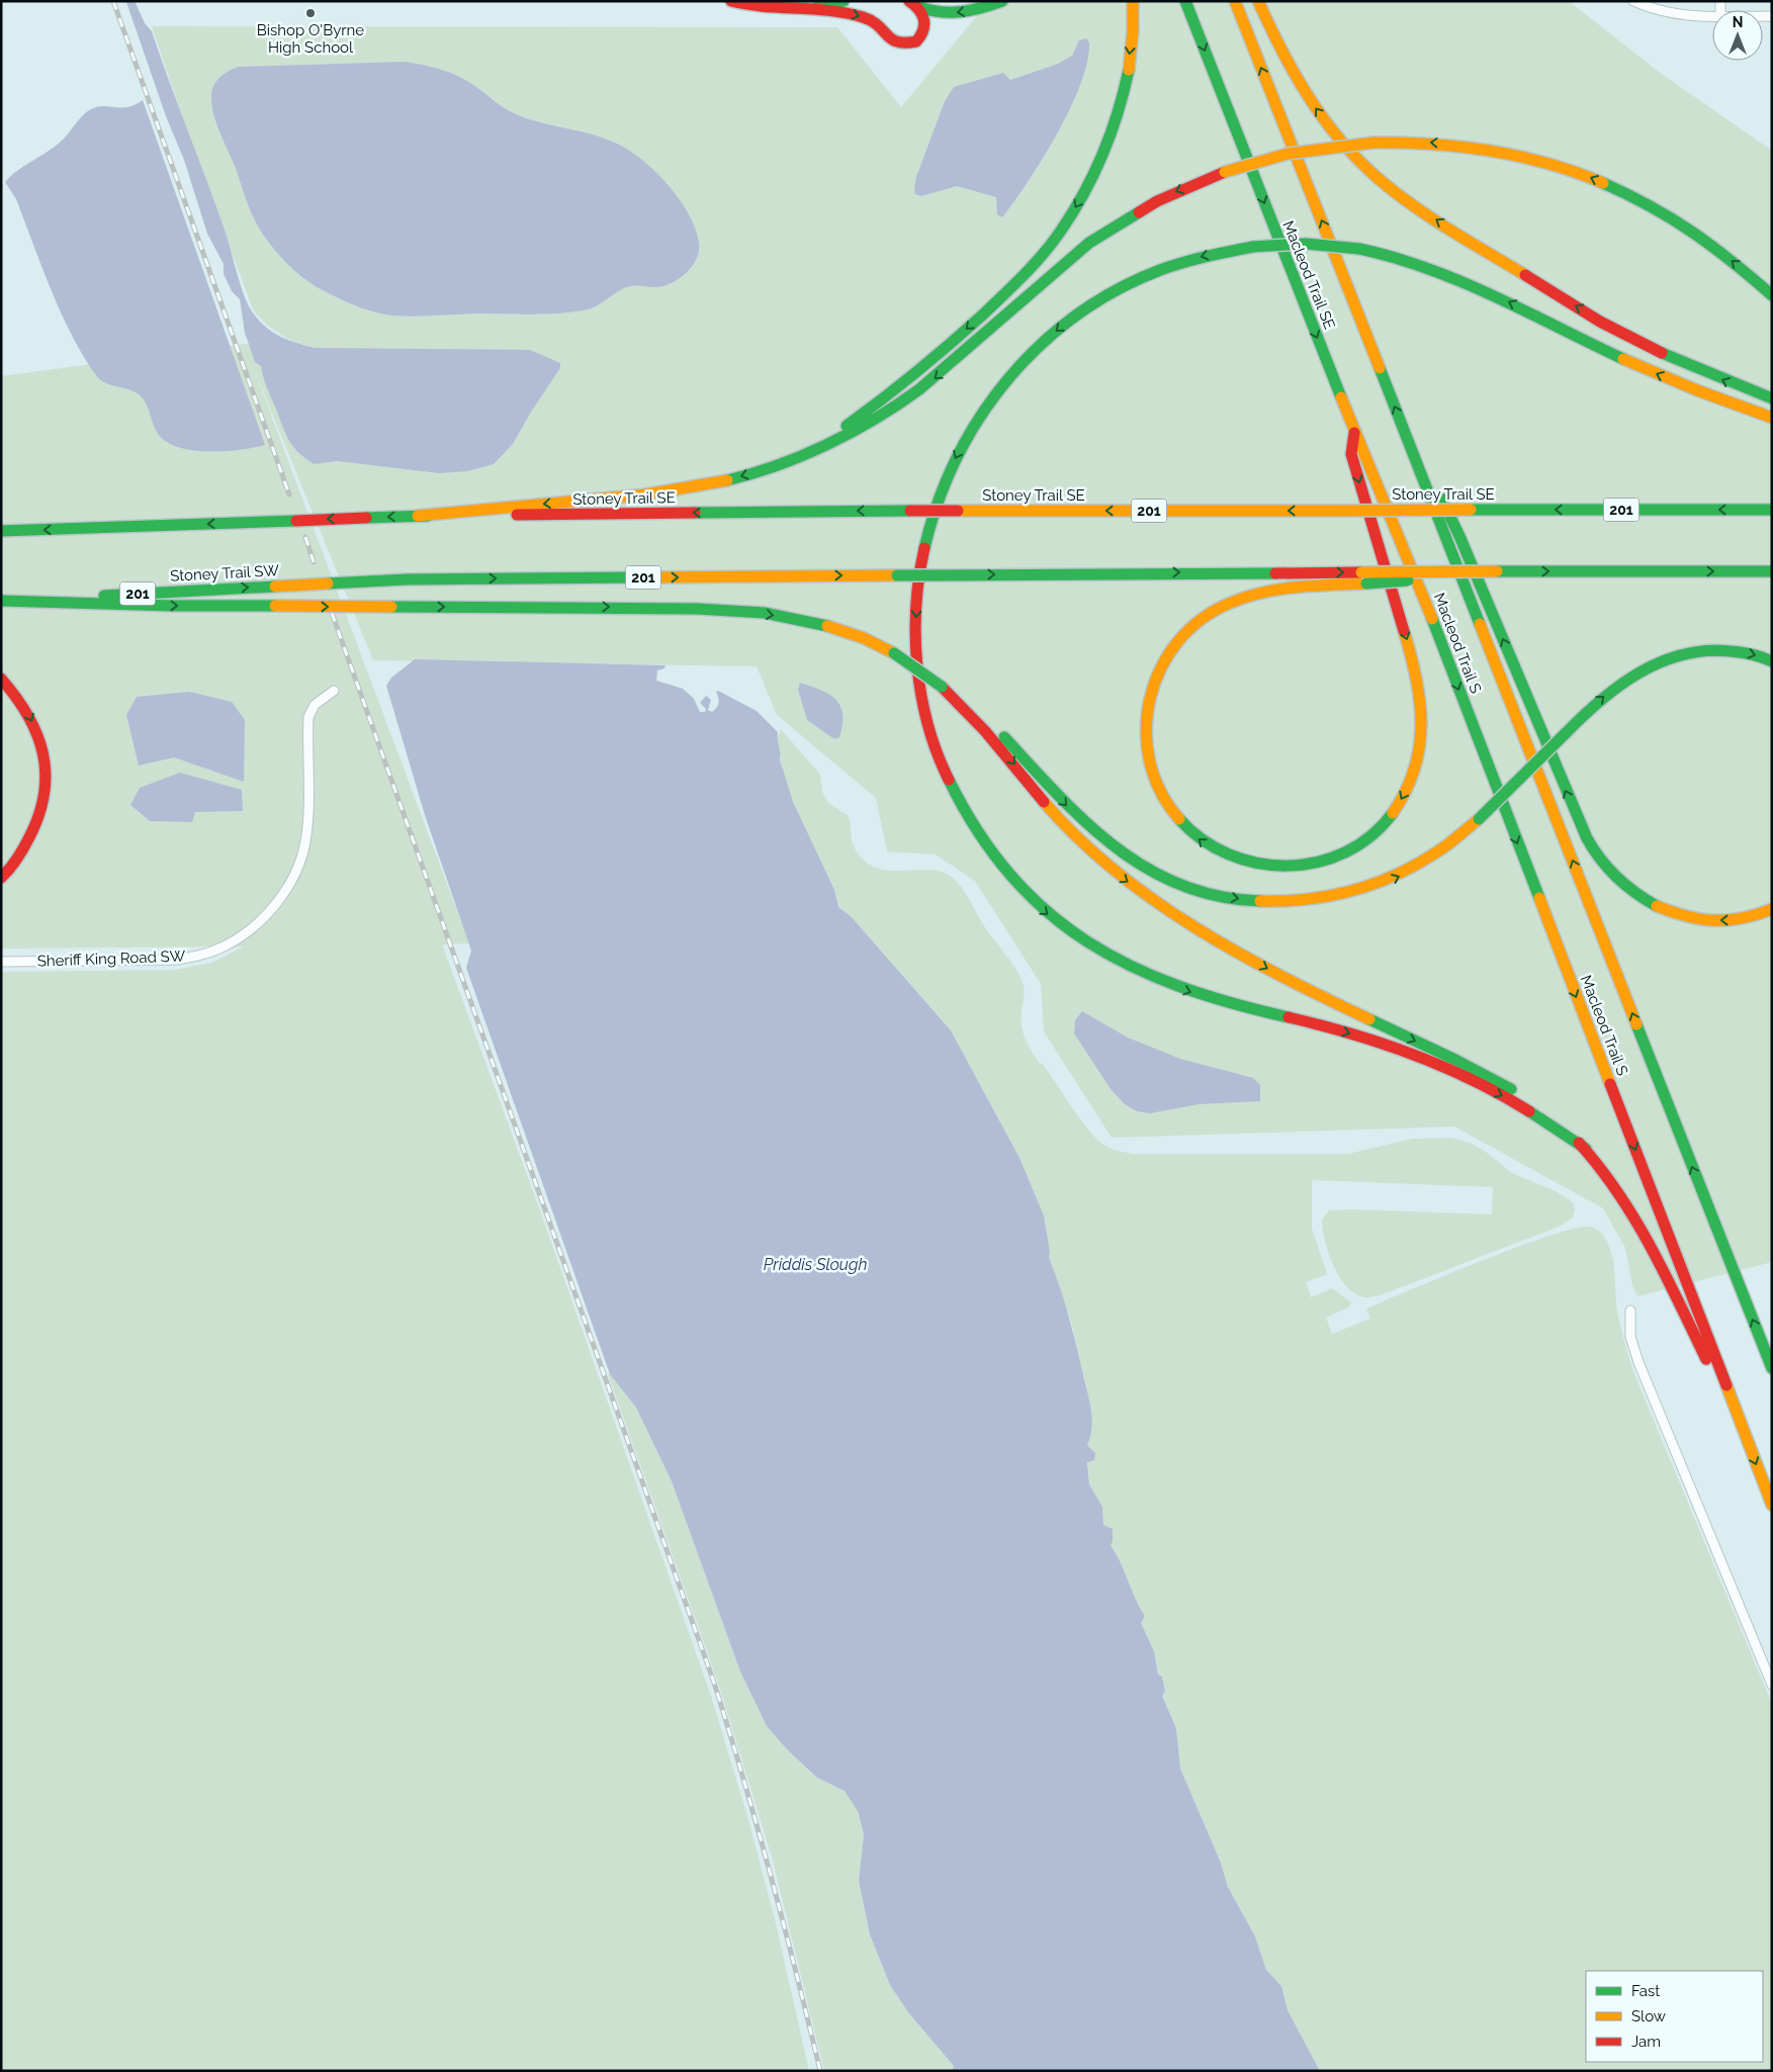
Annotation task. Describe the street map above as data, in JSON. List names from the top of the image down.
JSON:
{
  "streets": {
    "main road": [
      "Macleod Trail SE",
      "Stoney Trail SE",
      "201",
      "Stoney Trail SW",
      "Macleod Trail S"
    ],
    "street": ["Sheriff King Road SW"]
  },
  "crossings": [
    ["Macleod Trail SE", "Macleod Trail S"],
    ["201", "Stoney Trail SW"]
  ],
  "water": ["Priddis Slough"],
  "places": ["Bishop O'Byrne High School"],
  "legend": ["Fast", "Slow", "Jam"],
  "north": "top"
}
